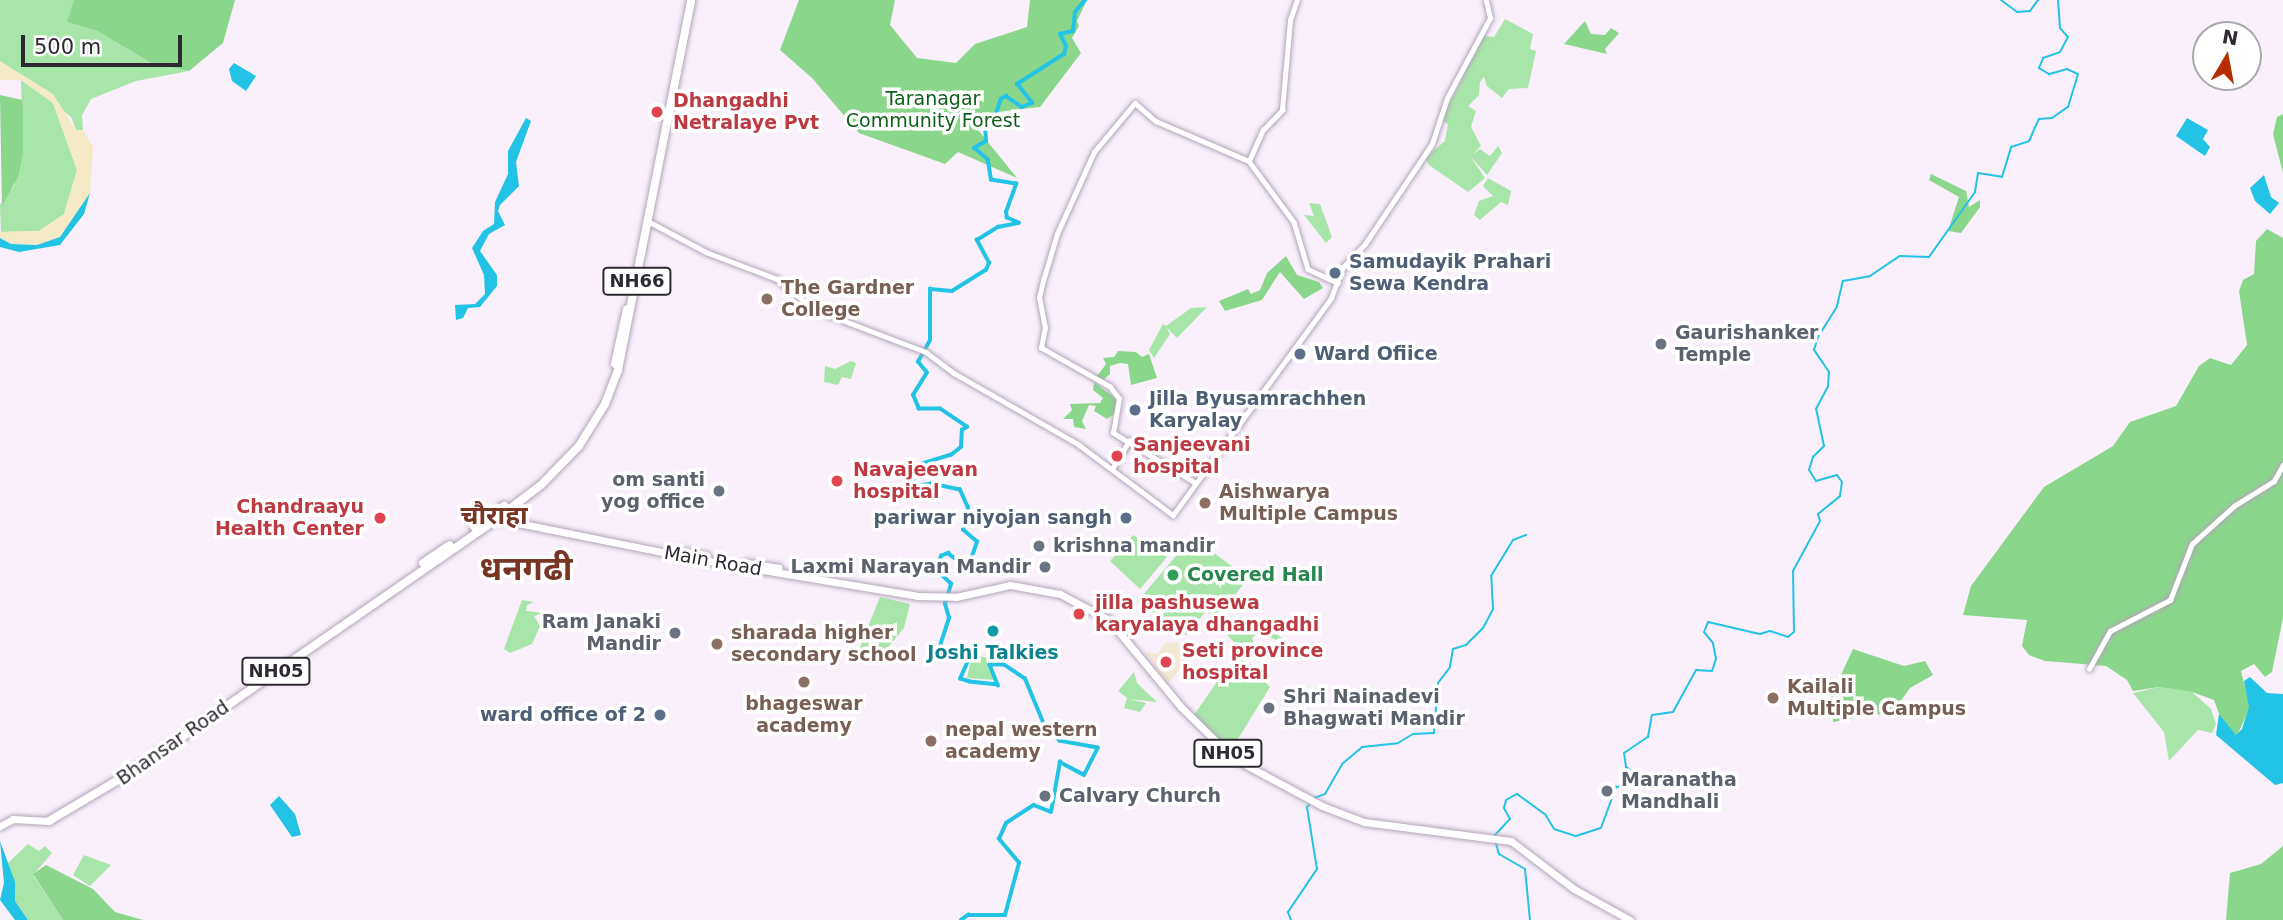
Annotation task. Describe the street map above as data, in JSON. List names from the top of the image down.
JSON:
{
  "streets": {
    "highway": ["NH66", "NH05", "Bhansar Road"],
    "main road": ["Main Road"]
  },
  "crossings": [
    ["NH66", "Main Road"],
    ["NH66", "Bhansar Road"],
    ["Main Road", "NH05"],
    ["Main Road", "Bhansar Road"]
  ],
  "districts": ["चौराहा", "धनगढी"],
  "parks": ["Taranagar Community Forest"],
  "places": [
    "Dhangadhi Netralaye Pvt",
    "Samudayik Prahari Sewa Kendra",
    "The Gardner College",
    "Gaurishanker Temple",
    "Ward Ofiice",
    "Jilla Byusamrachhen Karyalay",
    "Sanjeevani hospital",
    "Navajeevan hospital",
    "om santi yog office",
    "Aishwarya Multiple Campus",
    "Chandraayu Health Center",
    "pariwar niyojan sangh",
    "krishna mandir",
    "Laxmi Narayan Mandir",
    "Covered Hall",
    "jilla pashusewa karyalaya dhangadhi",
    "Joshi Talkies",
    "Ram Janaki Mandir",
    "sharada higher secondary school",
    "Seti province hospital",
    "bhageswar academy",
    "Kailali Multiple Campus",
    "Shri Nainadevi Bhagwati Mandir",
    "ward office of 2",
    "nepal western academy",
    "Maranatha Mandhali",
    "Calvary Church"
  ],
  "scale_bar": "500 m",
  "north": "top"
}
